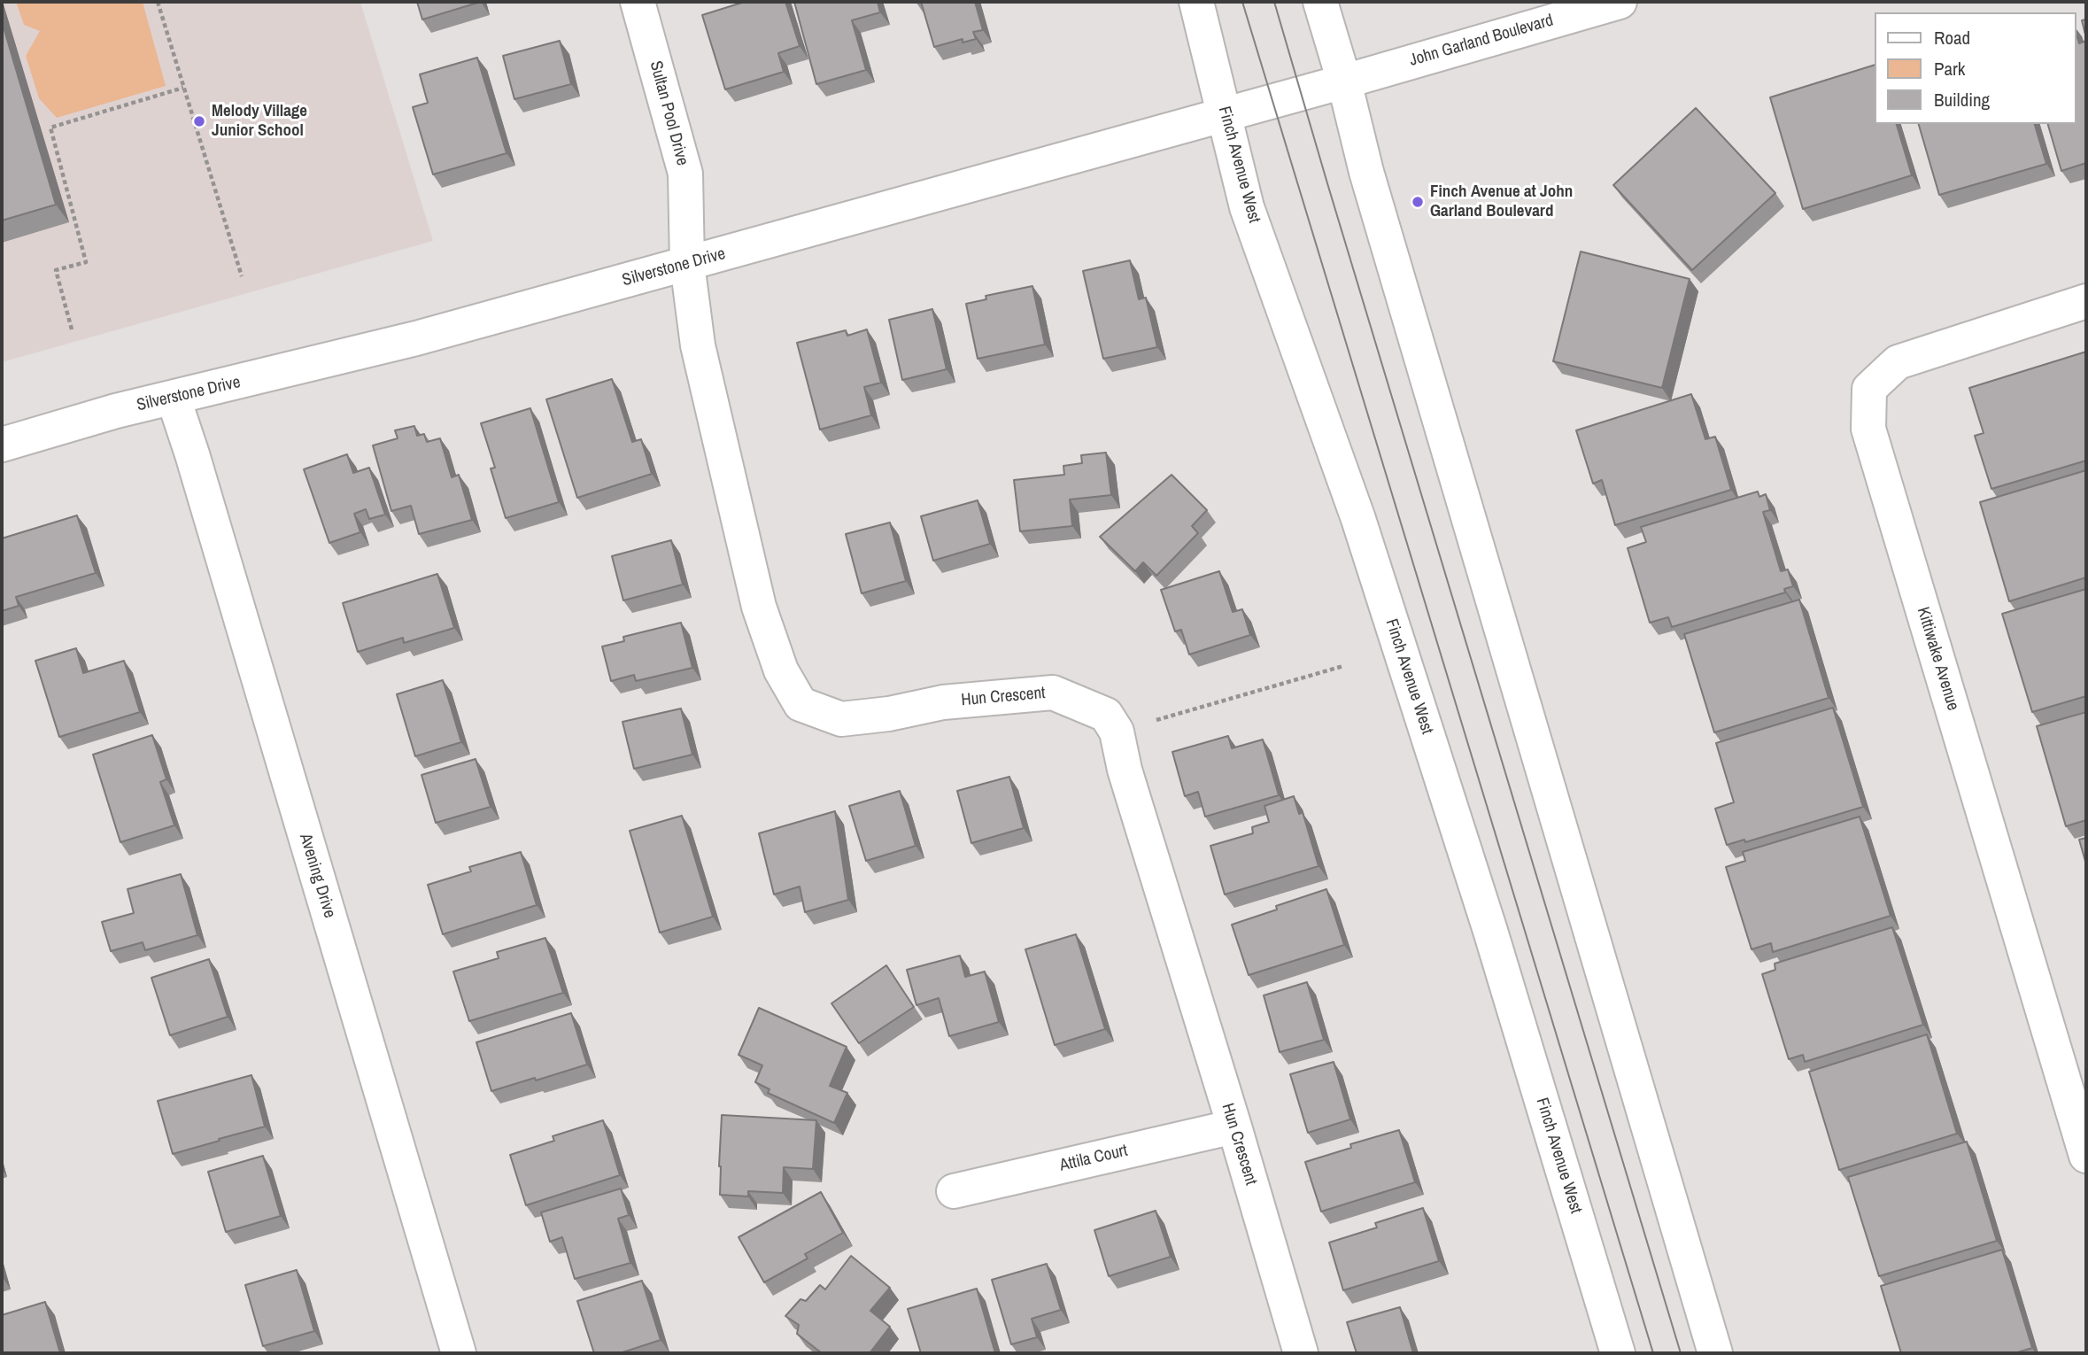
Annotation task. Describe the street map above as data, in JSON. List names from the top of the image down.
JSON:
{
  "streets": {
    "street": [
      "John Garland Boulevard",
      "Sultan Pool Drive",
      "Finch Avenue West",
      "Silverstone Drive",
      "Kittiwake Avenue",
      "Hun Crescent",
      "Avening Drive",
      "Attila Court"
    ]
  },
  "crossings": [
    ["John Garland Boulevard", "Silverstone Drive"],
    ["Sultan Pool Drive", "Silverstone Drive"],
    ["Sultan Pool Drive", "Hun Crescent"],
    ["Finch Avenue West", "Silverstone Drive"],
    ["Silverstone Drive", "Hun Crescent"],
    ["Silverstone Drive", "Avening Drive"],
    ["Hun Crescent", "Attila Court"]
  ],
  "places": ["Melody Village Junior School", "Finch Avenue at John Garland Boulevard"],
  "legend": ["Road", "Park", "Building"]
}
